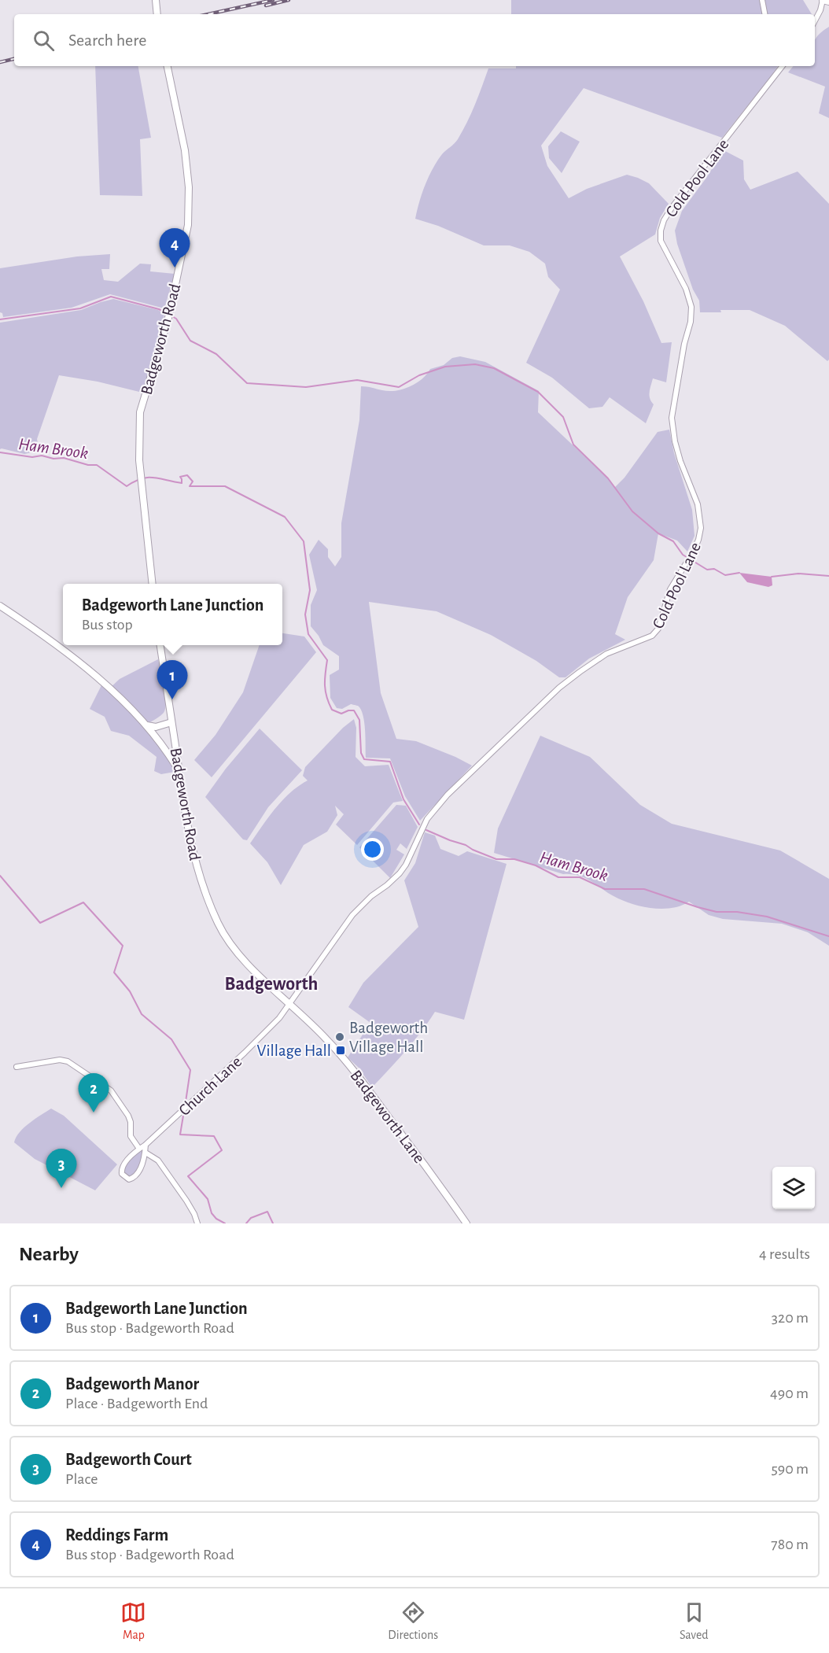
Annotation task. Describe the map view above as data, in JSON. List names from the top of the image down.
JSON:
{
  "streets": {
    "street": [
      "Cold Pool Lane",
      "Badgeworth Road",
      "Church Lane",
      "Badgeworth Lane"
    ]
  },
  "crossings": [
    ["Cold Pool Lane", "Church Lane"],
    ["Cold Pool Lane", "Badgeworth Lane"],
    ["Badgeworth Road", "Badgeworth Lane"],
    ["Church Lane", "Badgeworth Lane"]
  ],
  "districts": ["Badgeworth"],
  "water": ["Ham Brook"],
  "places": {
    "other": ["Badgeworth Village Hall"],
    "transit": ["Village Hall"]
  },
  "page": {
    "search": "Search here",
    "pins": [
      "4",
      "1",
      "2",
      "3"
    ],
    "popup": ["Badgeworth Lane Junction", "Bus stop"],
    "heading": ["Nearby", "4 results"],
    "list": [
      {
        "mark": "1",
        "name": "Badgeworth Lane Junction",
        "note": "Bus stop · Badgeworth Road",
        "value": "320 m"
      },
      {
        "mark": "2",
        "name": "Badgeworth Manor",
        "note": "Place · Badgeworth End",
        "value": "490 m"
      },
      {
        "mark": "3",
        "name": "Badgeworth Court",
        "note": "Place",
        "value": "590 m"
      },
      {
        "mark": "4",
        "name": "Reddings Farm",
        "note": "Bus stop · Badgeworth Road",
        "value": "780 m"
      }
    ],
    "nav": ["Map", "Directions", "Saved"]
  }
}
